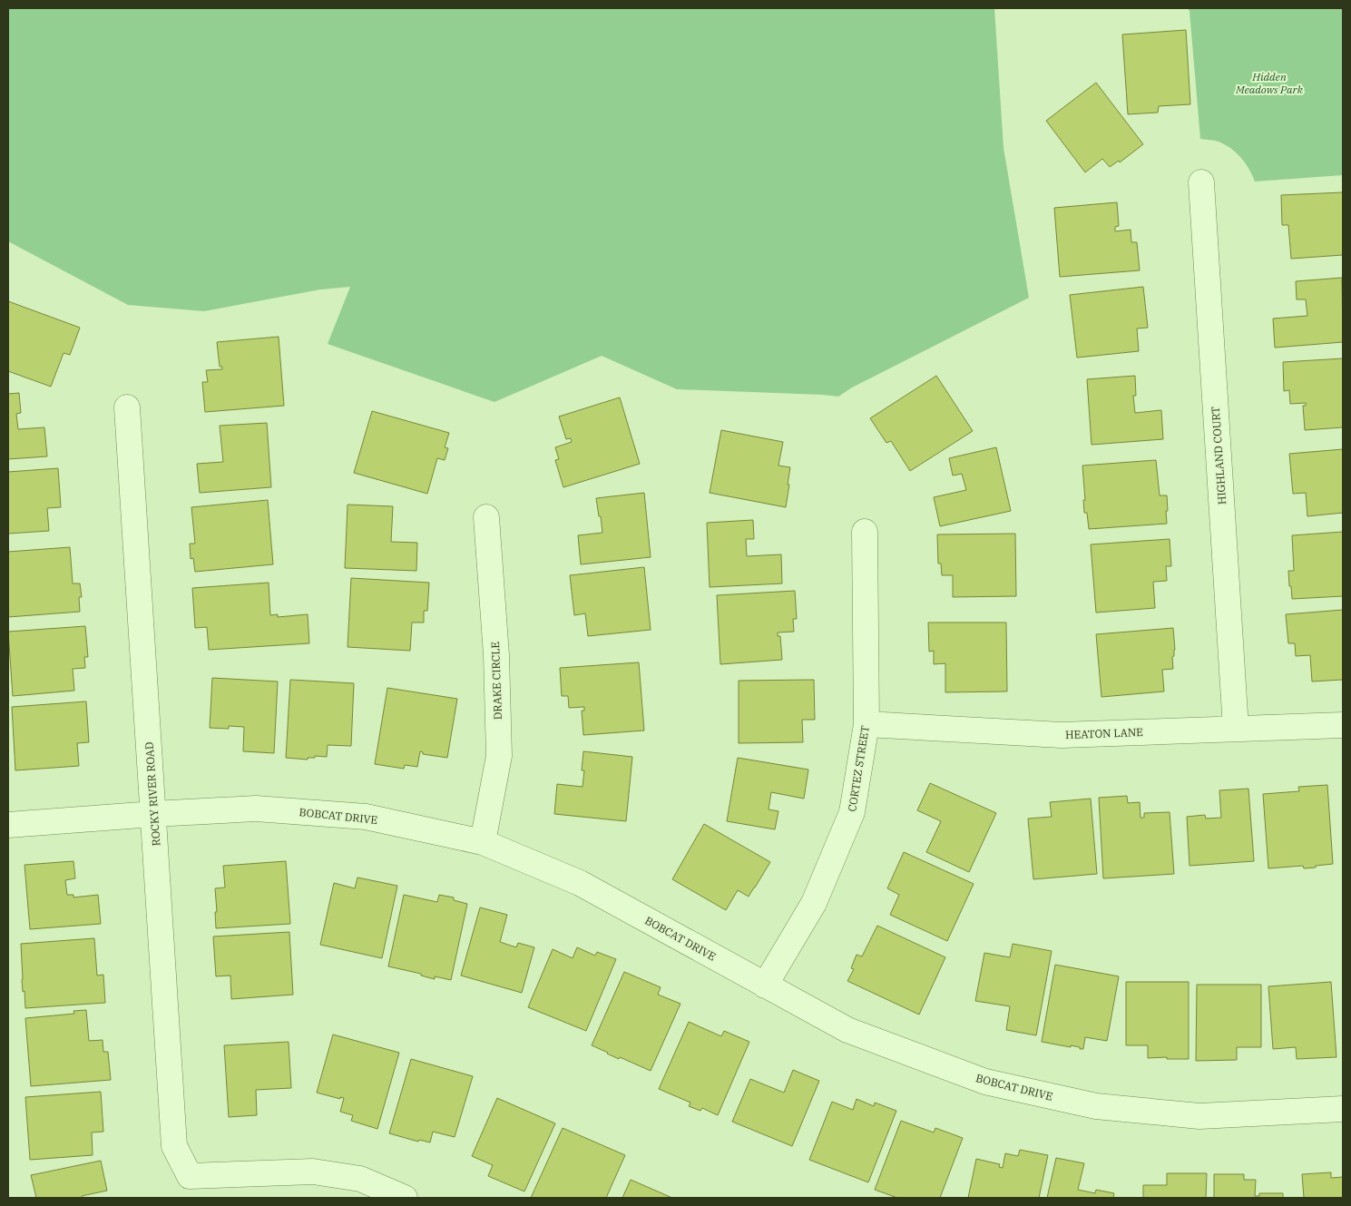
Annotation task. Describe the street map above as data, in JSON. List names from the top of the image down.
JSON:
{
  "streets": {
    "street": [
      "HIGHLAND COURT",
      "DRAKE CIRCLE",
      "HEATON LANE",
      "CORTEZ STREET",
      "ROCKY RIVER ROAD",
      "BOBCAT DRIVE"
    ]
  },
  "crossings": [
    ["HIGHLAND COURT", "HEATON LANE"],
    ["DRAKE CIRCLE", "BOBCAT DRIVE"],
    ["HEATON LANE", "CORTEZ STREET"],
    ["CORTEZ STREET", "BOBCAT DRIVE"],
    ["ROCKY RIVER ROAD", "BOBCAT DRIVE"]
  ],
  "parks": ["Hidden Meadows Park"]
}
